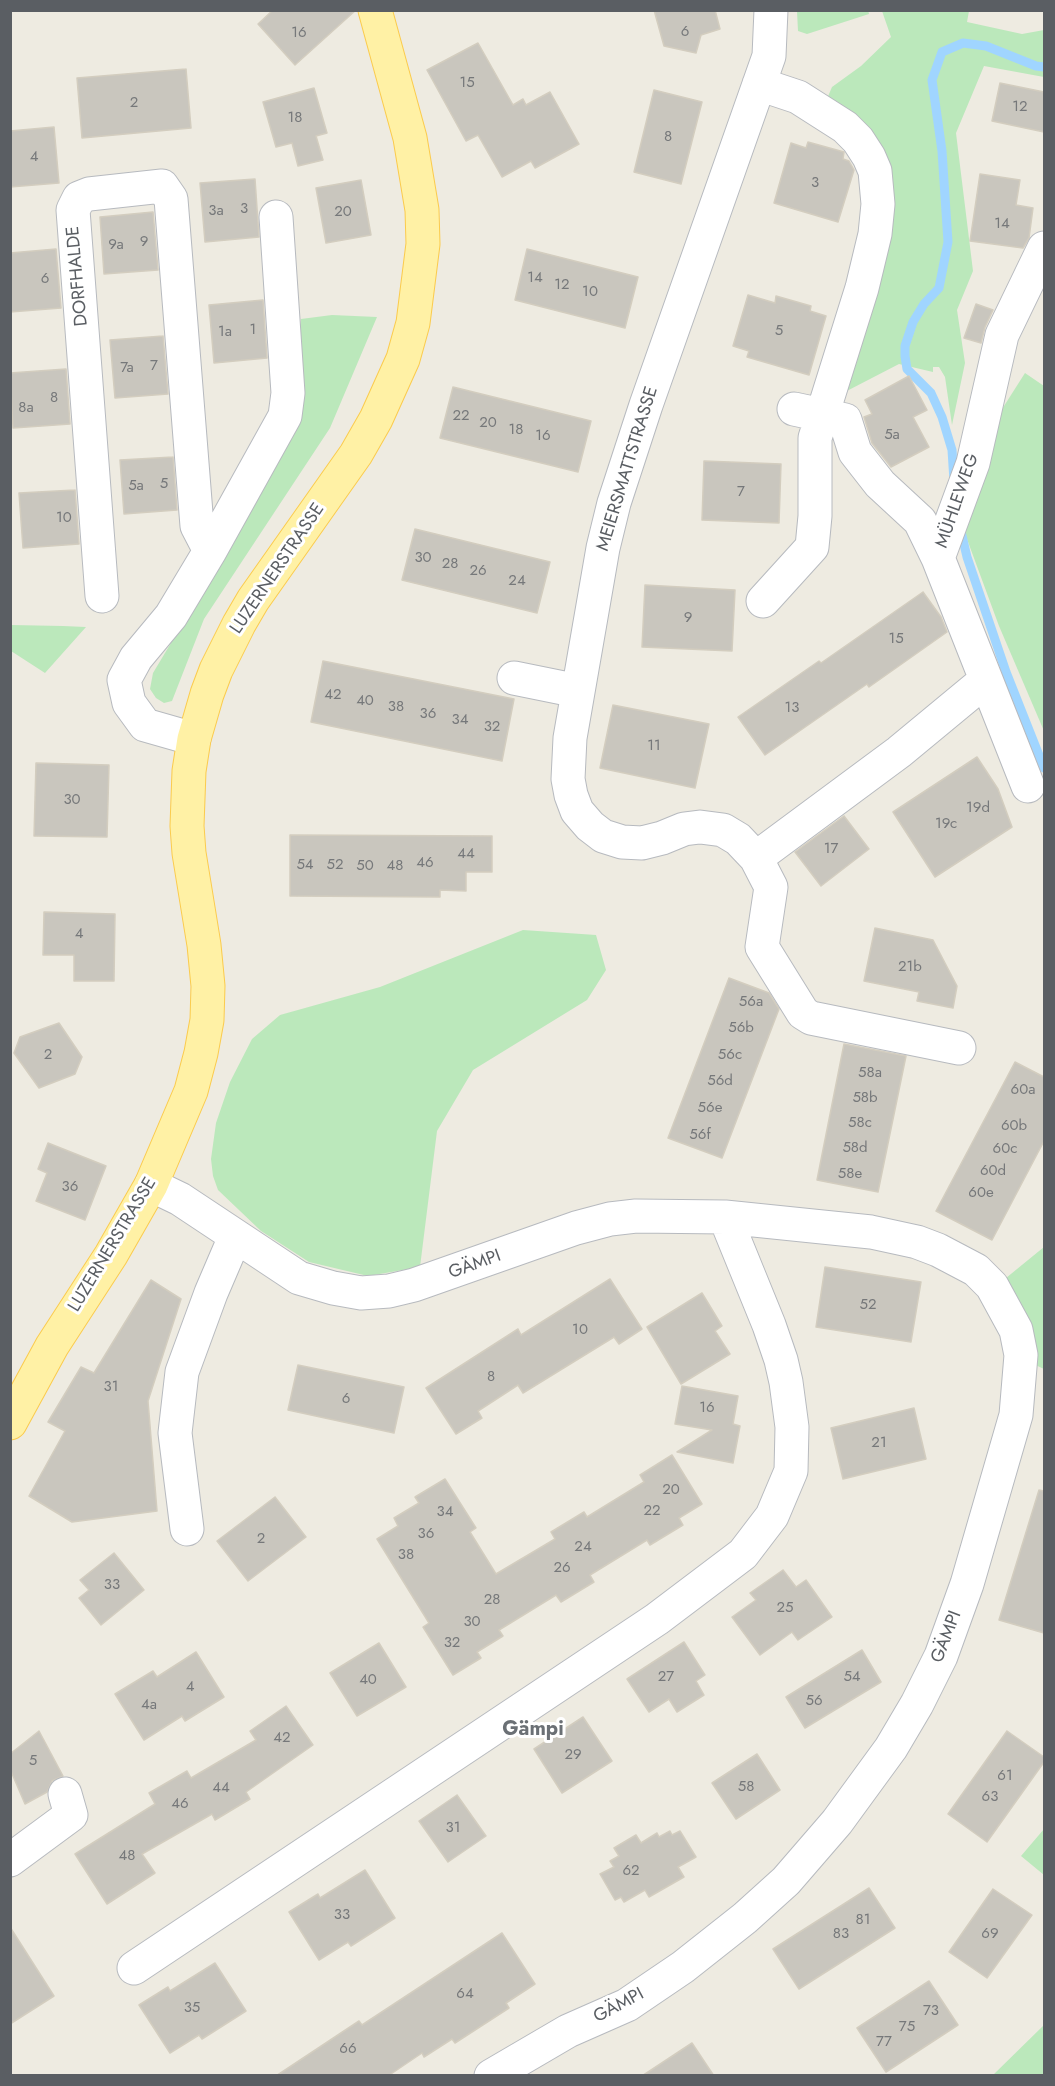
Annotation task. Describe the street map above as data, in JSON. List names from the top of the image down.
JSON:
{
  "streets": {
    "main road": ["LUZERNERSTRASSE"],
    "street": [
      "DORFHALDE",
      "MEIERSMATTSTRASSE",
      "MÜHLEWEG",
      "GÄMPI"
    ]
  },
  "crossings": [
    ["LUZERNERSTRASSE", "GÄMPI"]
  ],
  "districts": ["Gämpi"],
  "house_numbers": [
    "6",
    "16",
    "15",
    "2",
    "12",
    "18",
    "8",
    "4",
    "3",
    "3",
    "3a",
    "20",
    "14",
    "9",
    "9a",
    "14",
    "6",
    "12",
    "10",
    "1",
    "5",
    "1a",
    "7",
    "7a",
    "8",
    "8a",
    "22",
    "20",
    "18",
    "5a",
    "16",
    "5",
    "5a",
    "7",
    "10",
    "30",
    "28",
    "26",
    "24",
    "9",
    "15",
    "42",
    "40",
    "38",
    "13",
    "36",
    "34",
    "32",
    "11",
    "30",
    "19d",
    "19c",
    "17",
    "44",
    "46",
    "54",
    "52",
    "50",
    "48",
    "4",
    "21b",
    "56a",
    "56b",
    "2",
    "56c",
    "58a",
    "56d",
    "60a",
    "58b",
    "56e",
    "58c",
    "60b",
    "56f",
    "58d",
    "60c",
    "60d",
    "58e",
    "36",
    "60e",
    "52",
    "10",
    "8",
    "31",
    "6",
    "16",
    "21",
    "20",
    "22",
    "34",
    "36",
    "2",
    "24",
    "38",
    "26",
    "33",
    "28",
    "25",
    "30",
    "32",
    "27",
    "54",
    "40",
    "4",
    "56",
    "4a",
    "42",
    "29",
    "5",
    "61",
    "58",
    "44",
    "63",
    "46",
    "31",
    "48",
    "62",
    "33",
    "81",
    "83",
    "69",
    "64",
    "35",
    "73",
    "75",
    "77",
    "66"
  ]
}
